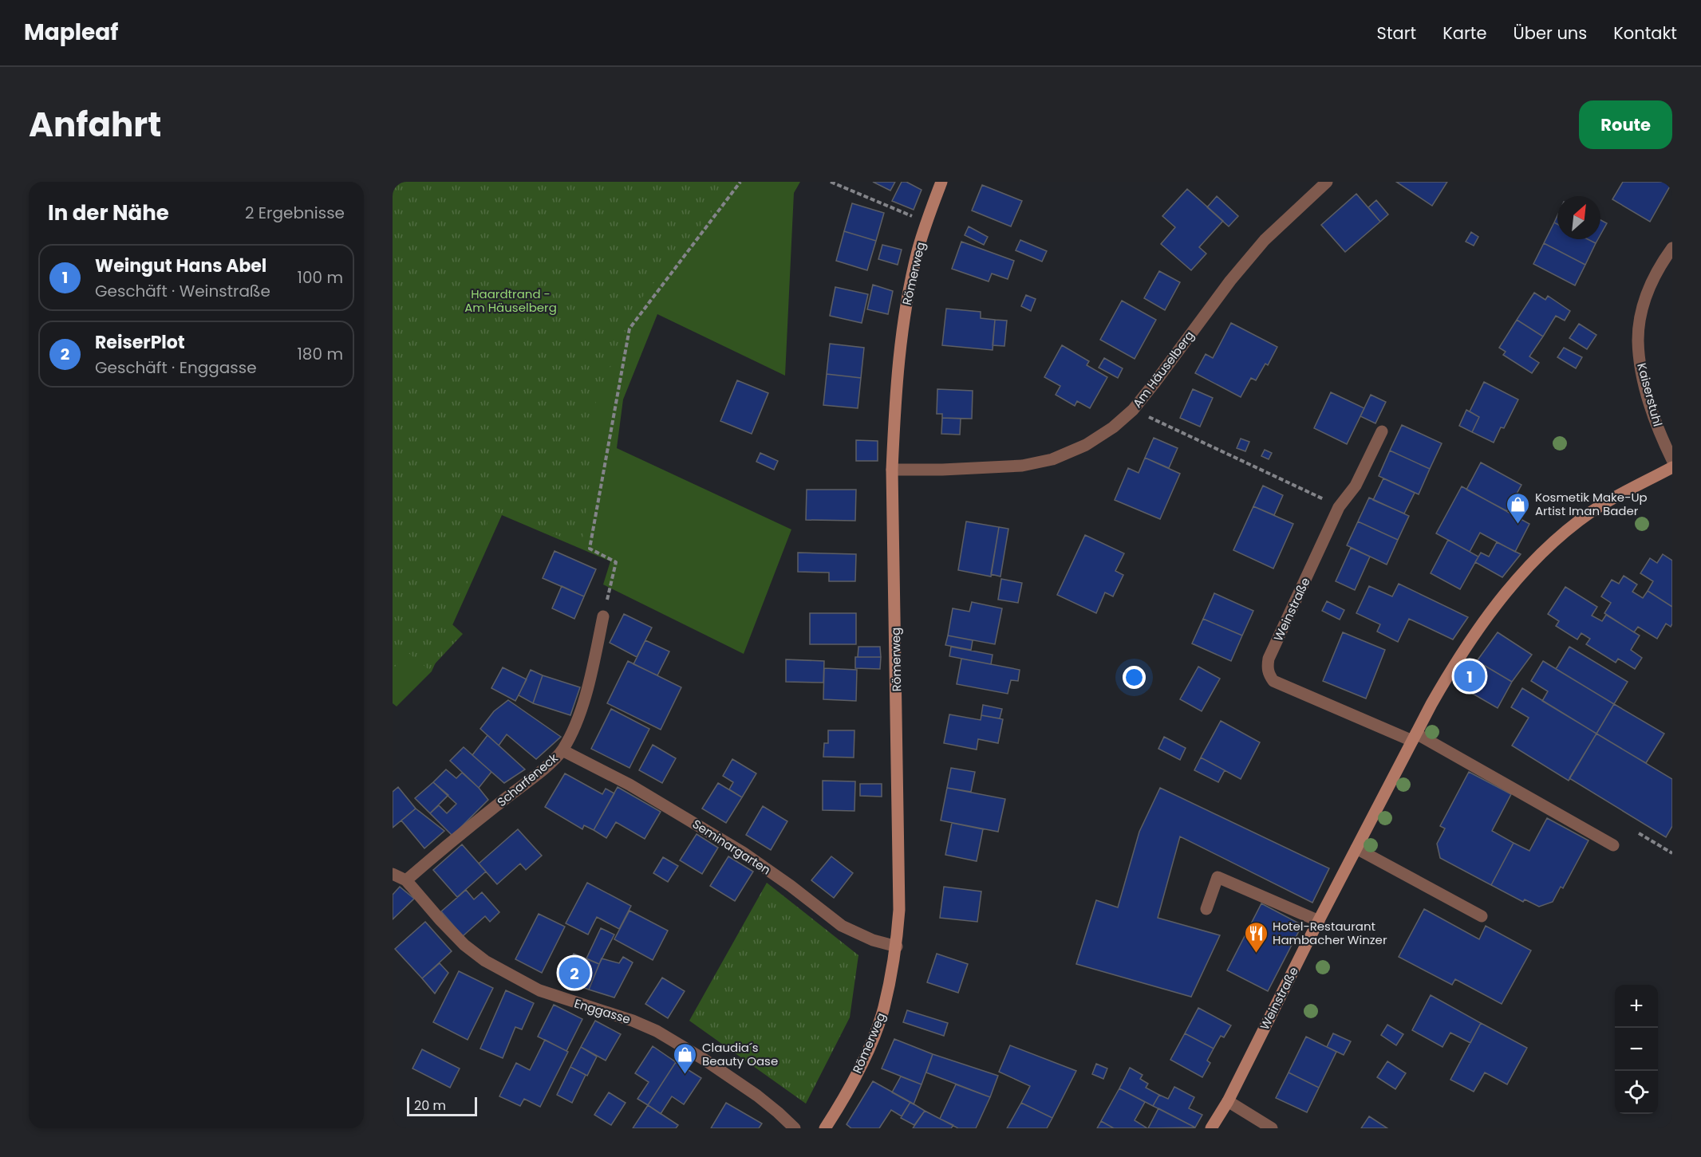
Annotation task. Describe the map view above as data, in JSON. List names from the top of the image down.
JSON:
{
  "streets": {
    "street": [
      "Römerweg",
      "Am Häuselberg",
      "Kaiserstuhl",
      "Weinstraße",
      "Scharfeneck",
      "Seminargarten",
      "Enggasse"
    ]
  },
  "crossings": [
    ["Römerweg", "Am Häuselberg"],
    ["Römerweg", "Seminargarten"],
    ["Scharfeneck", "Seminargarten"],
    ["Scharfeneck", "Enggasse"]
  ],
  "parks": ["Haardtrand - Am Häuselberg"],
  "places": {
    "shop": ["Kosmetik Make-Up Artist Iman Bader", "Claudia´s Beauty Oase"],
    "restaurant": ["Hotel-Restaurant Hambacher Winzer"]
  },
  "scale_bar": "20 m",
  "north": "top right",
  "page": {
    "header": "Mapleaf",
    "nav": [
      "Start",
      "Karte",
      "Über uns",
      "Kontakt"
    ],
    "title": "Anfahrt",
    "buttons": "Route",
    "heading": ["In der Nähe", "2 Ergebnisse"],
    "list": [
      {
        "mark": "1",
        "name": "Weingut Hans Abel",
        "note": "Geschäft · Weinstraße",
        "value": "100 m"
      },
      {
        "mark": "2",
        "name": "ReiserPlot",
        "note": "Geschäft · Enggasse",
        "value": "180 m"
      }
    ],
    "pins": ["1", "2"],
    "map_buttons": ["+", "−"],
    "scale": "20 m"
  }
}
